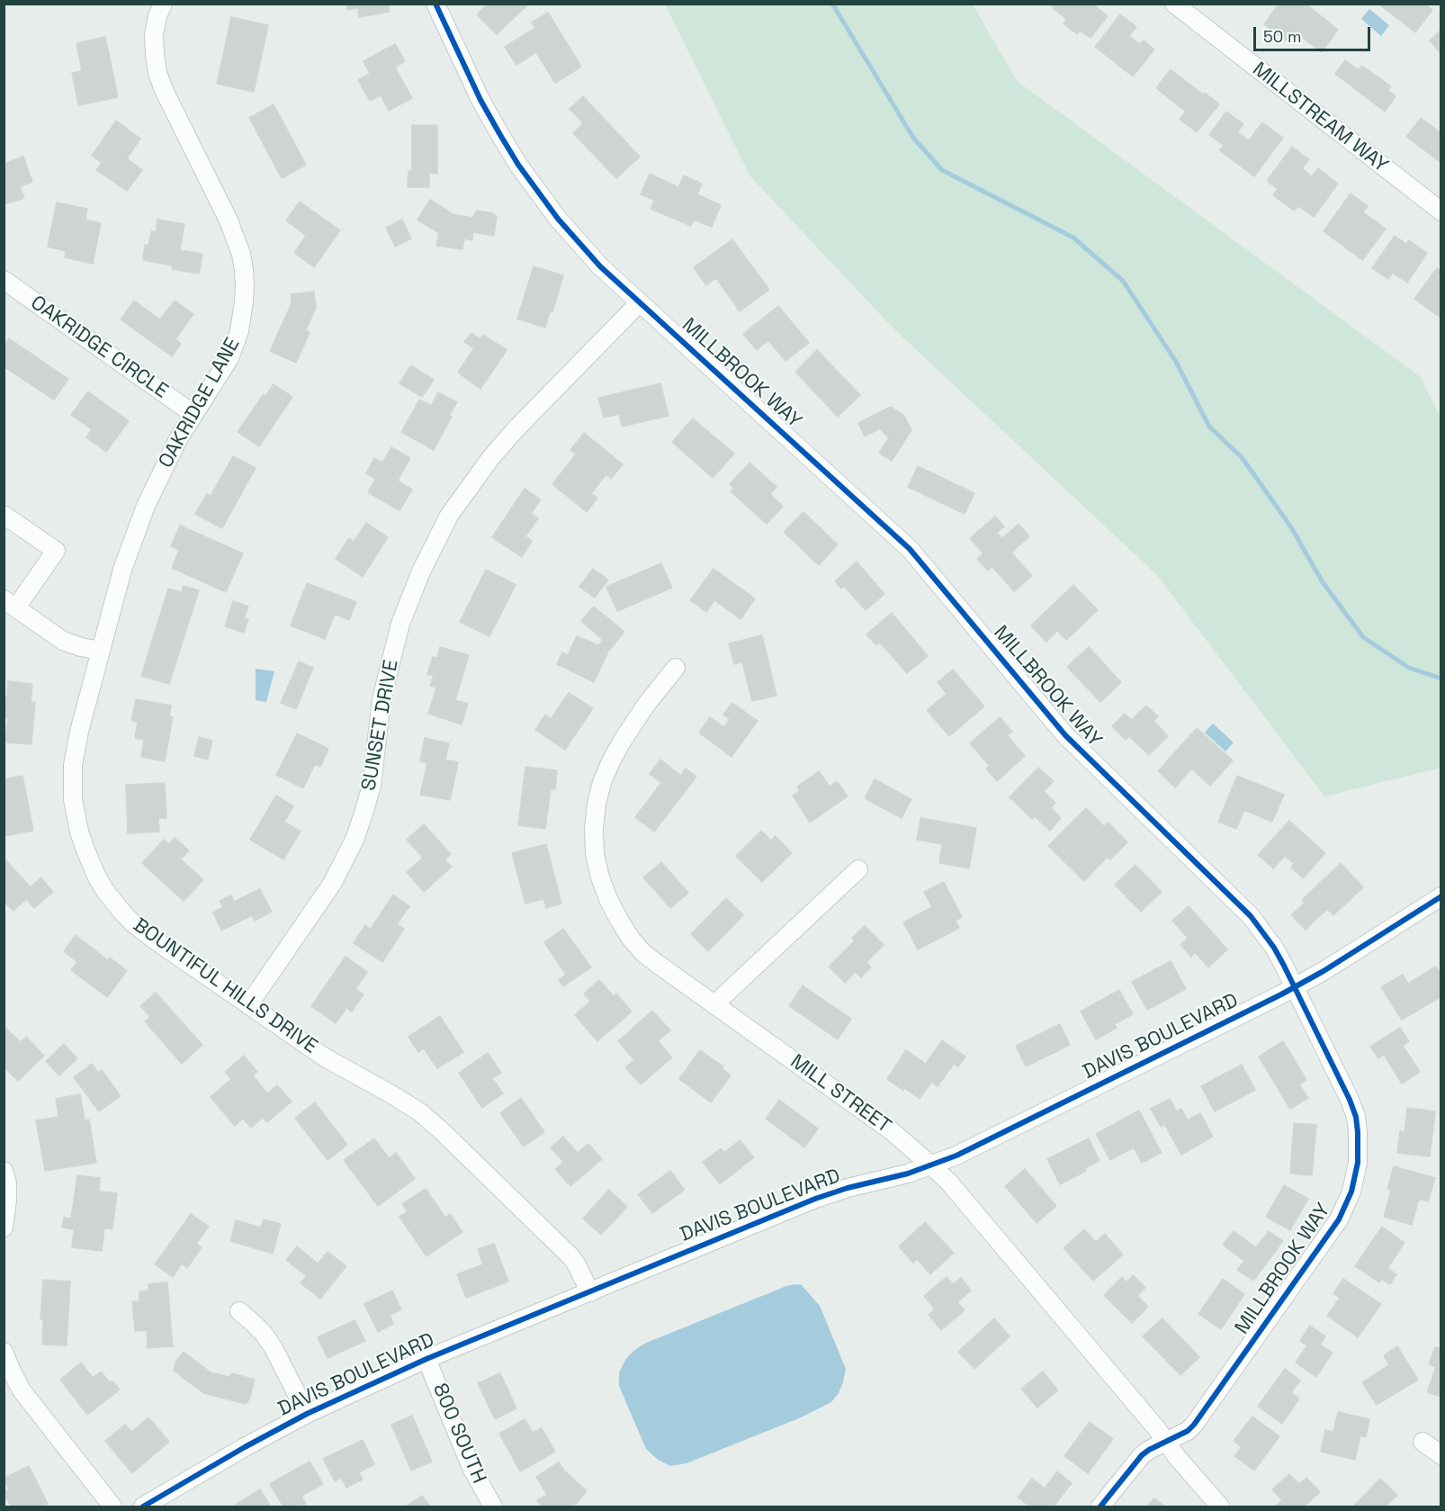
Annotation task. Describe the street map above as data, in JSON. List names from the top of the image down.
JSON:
{
  "streets": {
    "street": [
      "MILLSTREAM WAY",
      "OAKRIDGE CIRCLE",
      "MILLBROOK WAY",
      "OAKRIDGE LANE",
      "SUNSET DRIVE",
      "BOUNTIFUL HILLS DRIVE",
      "DAVIS BOULEVARD",
      "MILL STREET",
      "800 SOUTH"
    ]
  },
  "crossings": [
    ["OAKRIDGE CIRCLE", "OAKRIDGE LANE"],
    ["MILLBROOK WAY", "SUNSET DRIVE"],
    ["MILLBROOK WAY", "DAVIS BOULEVARD"],
    ["MILLBROOK WAY", "MILL STREET"],
    ["OAKRIDGE LANE", "BOUNTIFUL HILLS DRIVE"],
    ["SUNSET DRIVE", "BOUNTIFUL HILLS DRIVE"],
    ["BOUNTIFUL HILLS DRIVE", "DAVIS BOULEVARD"],
    ["DAVIS BOULEVARD", "MILL STREET"],
    ["DAVIS BOULEVARD", "800 SOUTH"]
  ],
  "scale_bar": "50 m"
}
